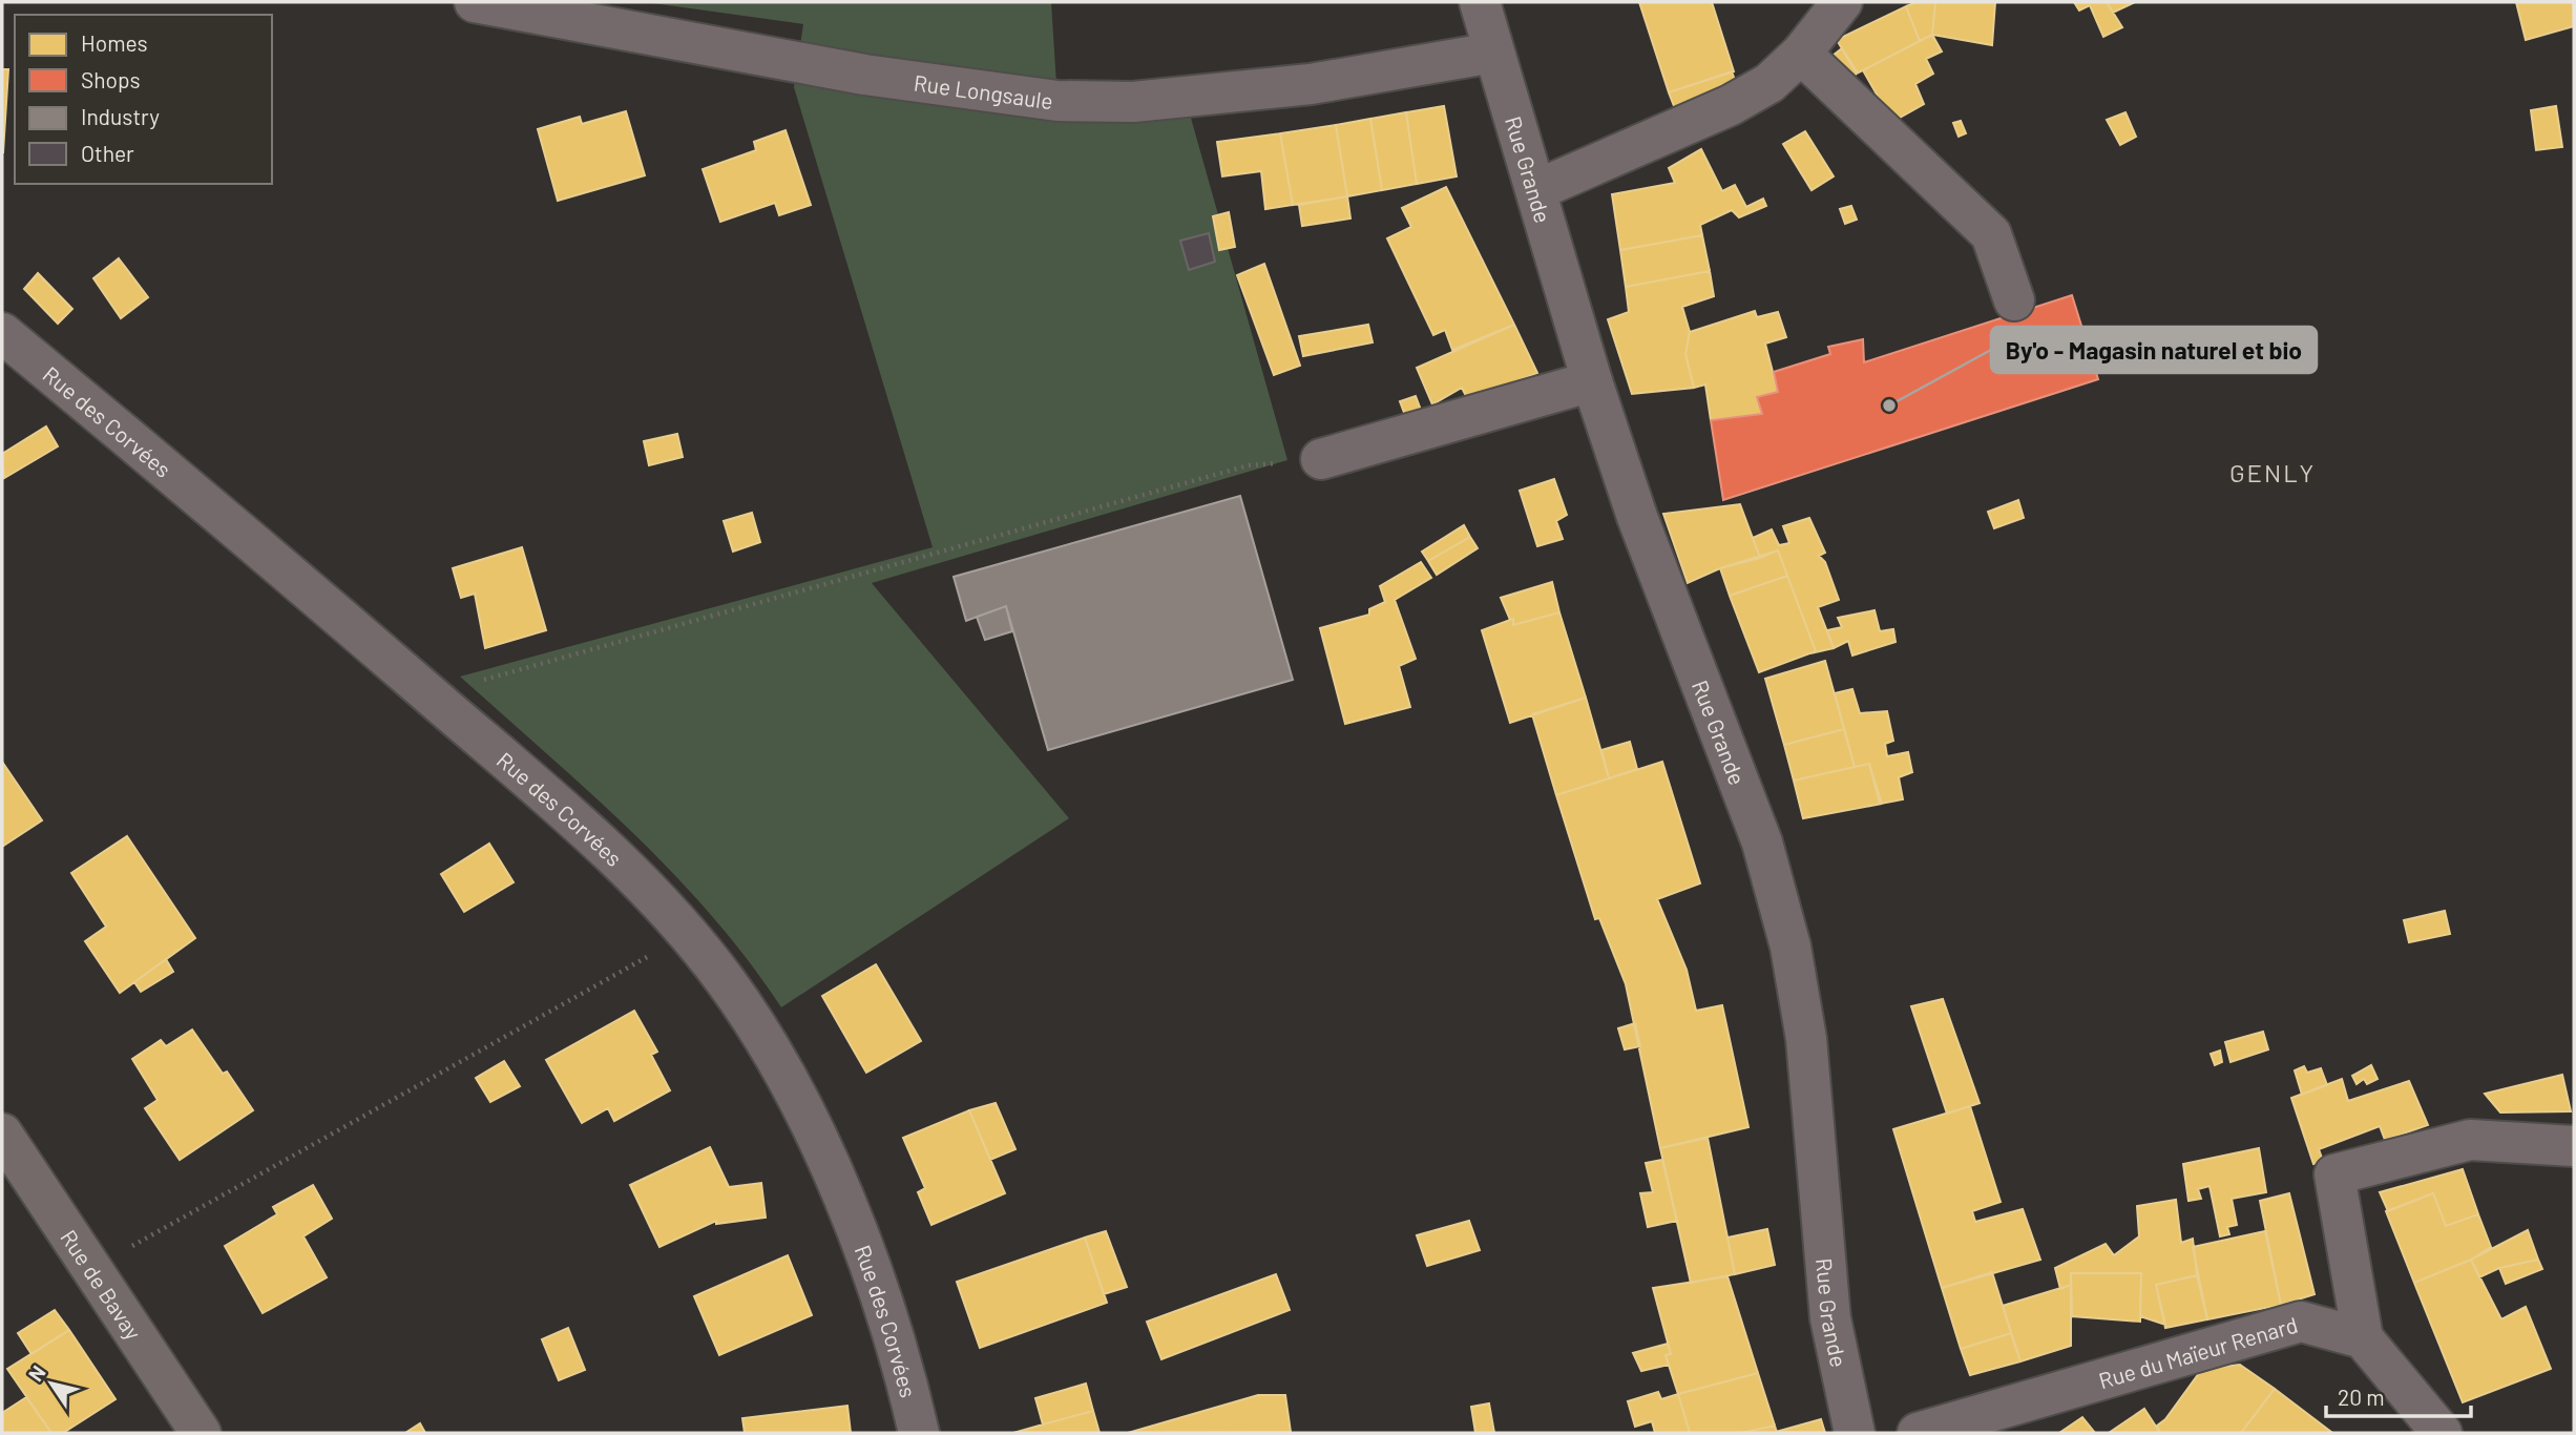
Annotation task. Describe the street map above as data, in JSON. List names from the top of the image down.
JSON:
{
  "streets": {
    "main road": ["Rue de Bavay"],
    "street": [
      "Rue Longsaule",
      "Rue Grande",
      "Rue des Corvées",
      "Rue du Maïeur Renard"
    ]
  },
  "crossings": [
    ["Rue Longsaule", "Rue Grande"]
  ],
  "districts": ["GENLY"],
  "places": ["By'o - Magasin naturel et bio"],
  "legend": [
    "Homes",
    "Shops",
    "Industry",
    "Other"
  ],
  "scale_bar": "20 m",
  "north": "top left"
}
